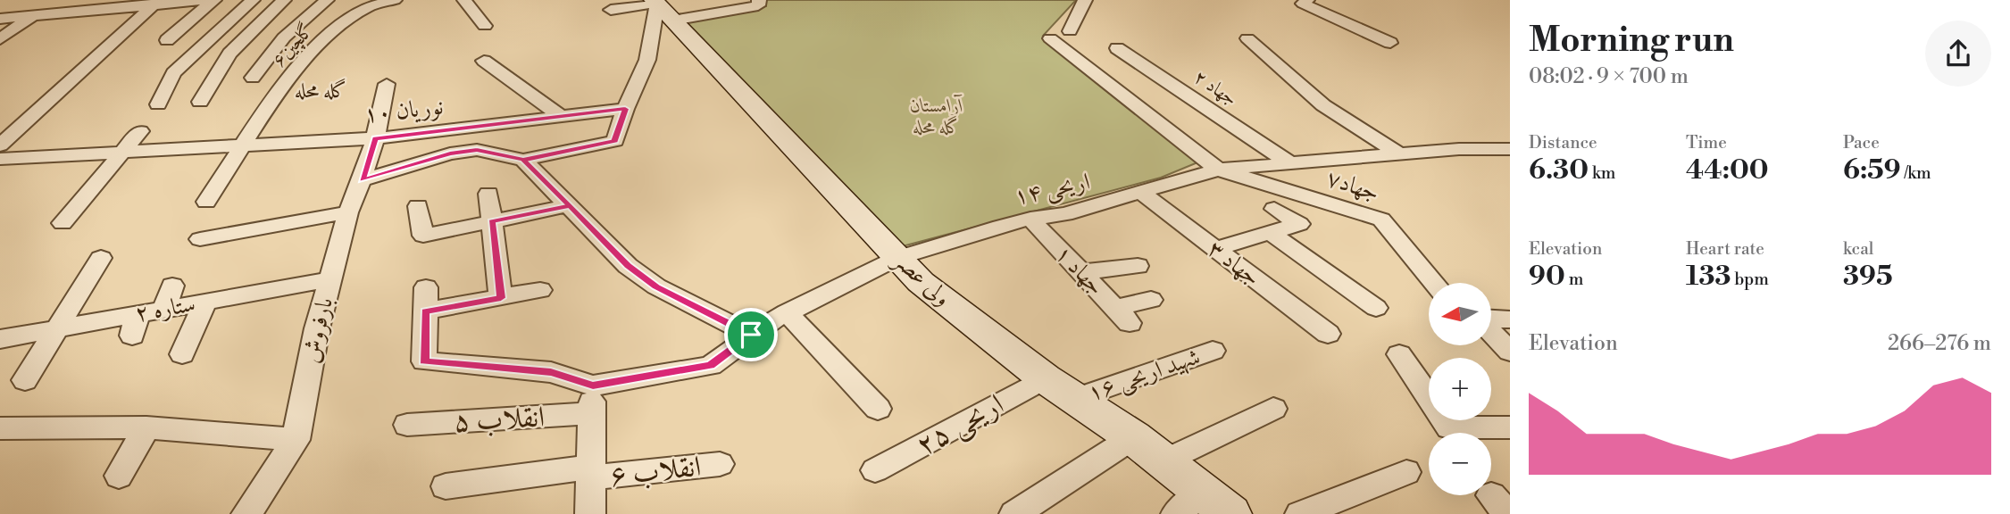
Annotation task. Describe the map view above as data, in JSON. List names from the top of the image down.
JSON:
{
  "streets": {
    "main road": ["ولی عصر"],
    "street": [
      "گلچین۶",
      "جهاد ۲",
      "نوریان ۱۰",
      "جهاد۷",
      "اریحی ۱۴",
      "جهاد ۳",
      "جهاد ۱",
      "ستاره ۲",
      "بارفروش",
      "شهید اریحی ۱۶",
      "انقلاب ۵",
      "اریحی ۲۵",
      "انقلاب ۶"
    ]
  },
  "crossings": [
    ["گلچین۶", "نوریان ۱۰"],
    ["جهاد ۲", "اریحی ۱۴"],
    ["نوریان ۱۰", "بارفروش"],
    ["جهاد۷", "اریحی ۱۴"],
    ["اریحی ۱۴", "جهاد ۳"],
    ["اریحی ۱۴", "جهاد ۱"],
    ["اریحی ۱۴", "ولی عصر"],
    ["ولی عصر", "شهید اریحی ۱۶"],
    ["ولی عصر", "اریحی ۲۵"],
    ["ستاره ۲", "بارفروش"]
  ],
  "districts": ["گله محله"],
  "parks": ["آرامستان گله محله"],
  "north": "left",
  "page": {
    "heading": ["Morning run", "08:02 · 9 × 700 m"],
    "stats": [
      ["Distance", "6.30 km"],
      ["Time", "44:00"],
      ["Pace", "6:59 /km"],
      ["Elevation", "90 m"],
      ["Heart rate", "133 bpm"],
      ["kcal", "395"]
    ],
    "map_buttons": ["+", "−"],
    "chart": ["Elevation", "266–276 m"]
  }
}
